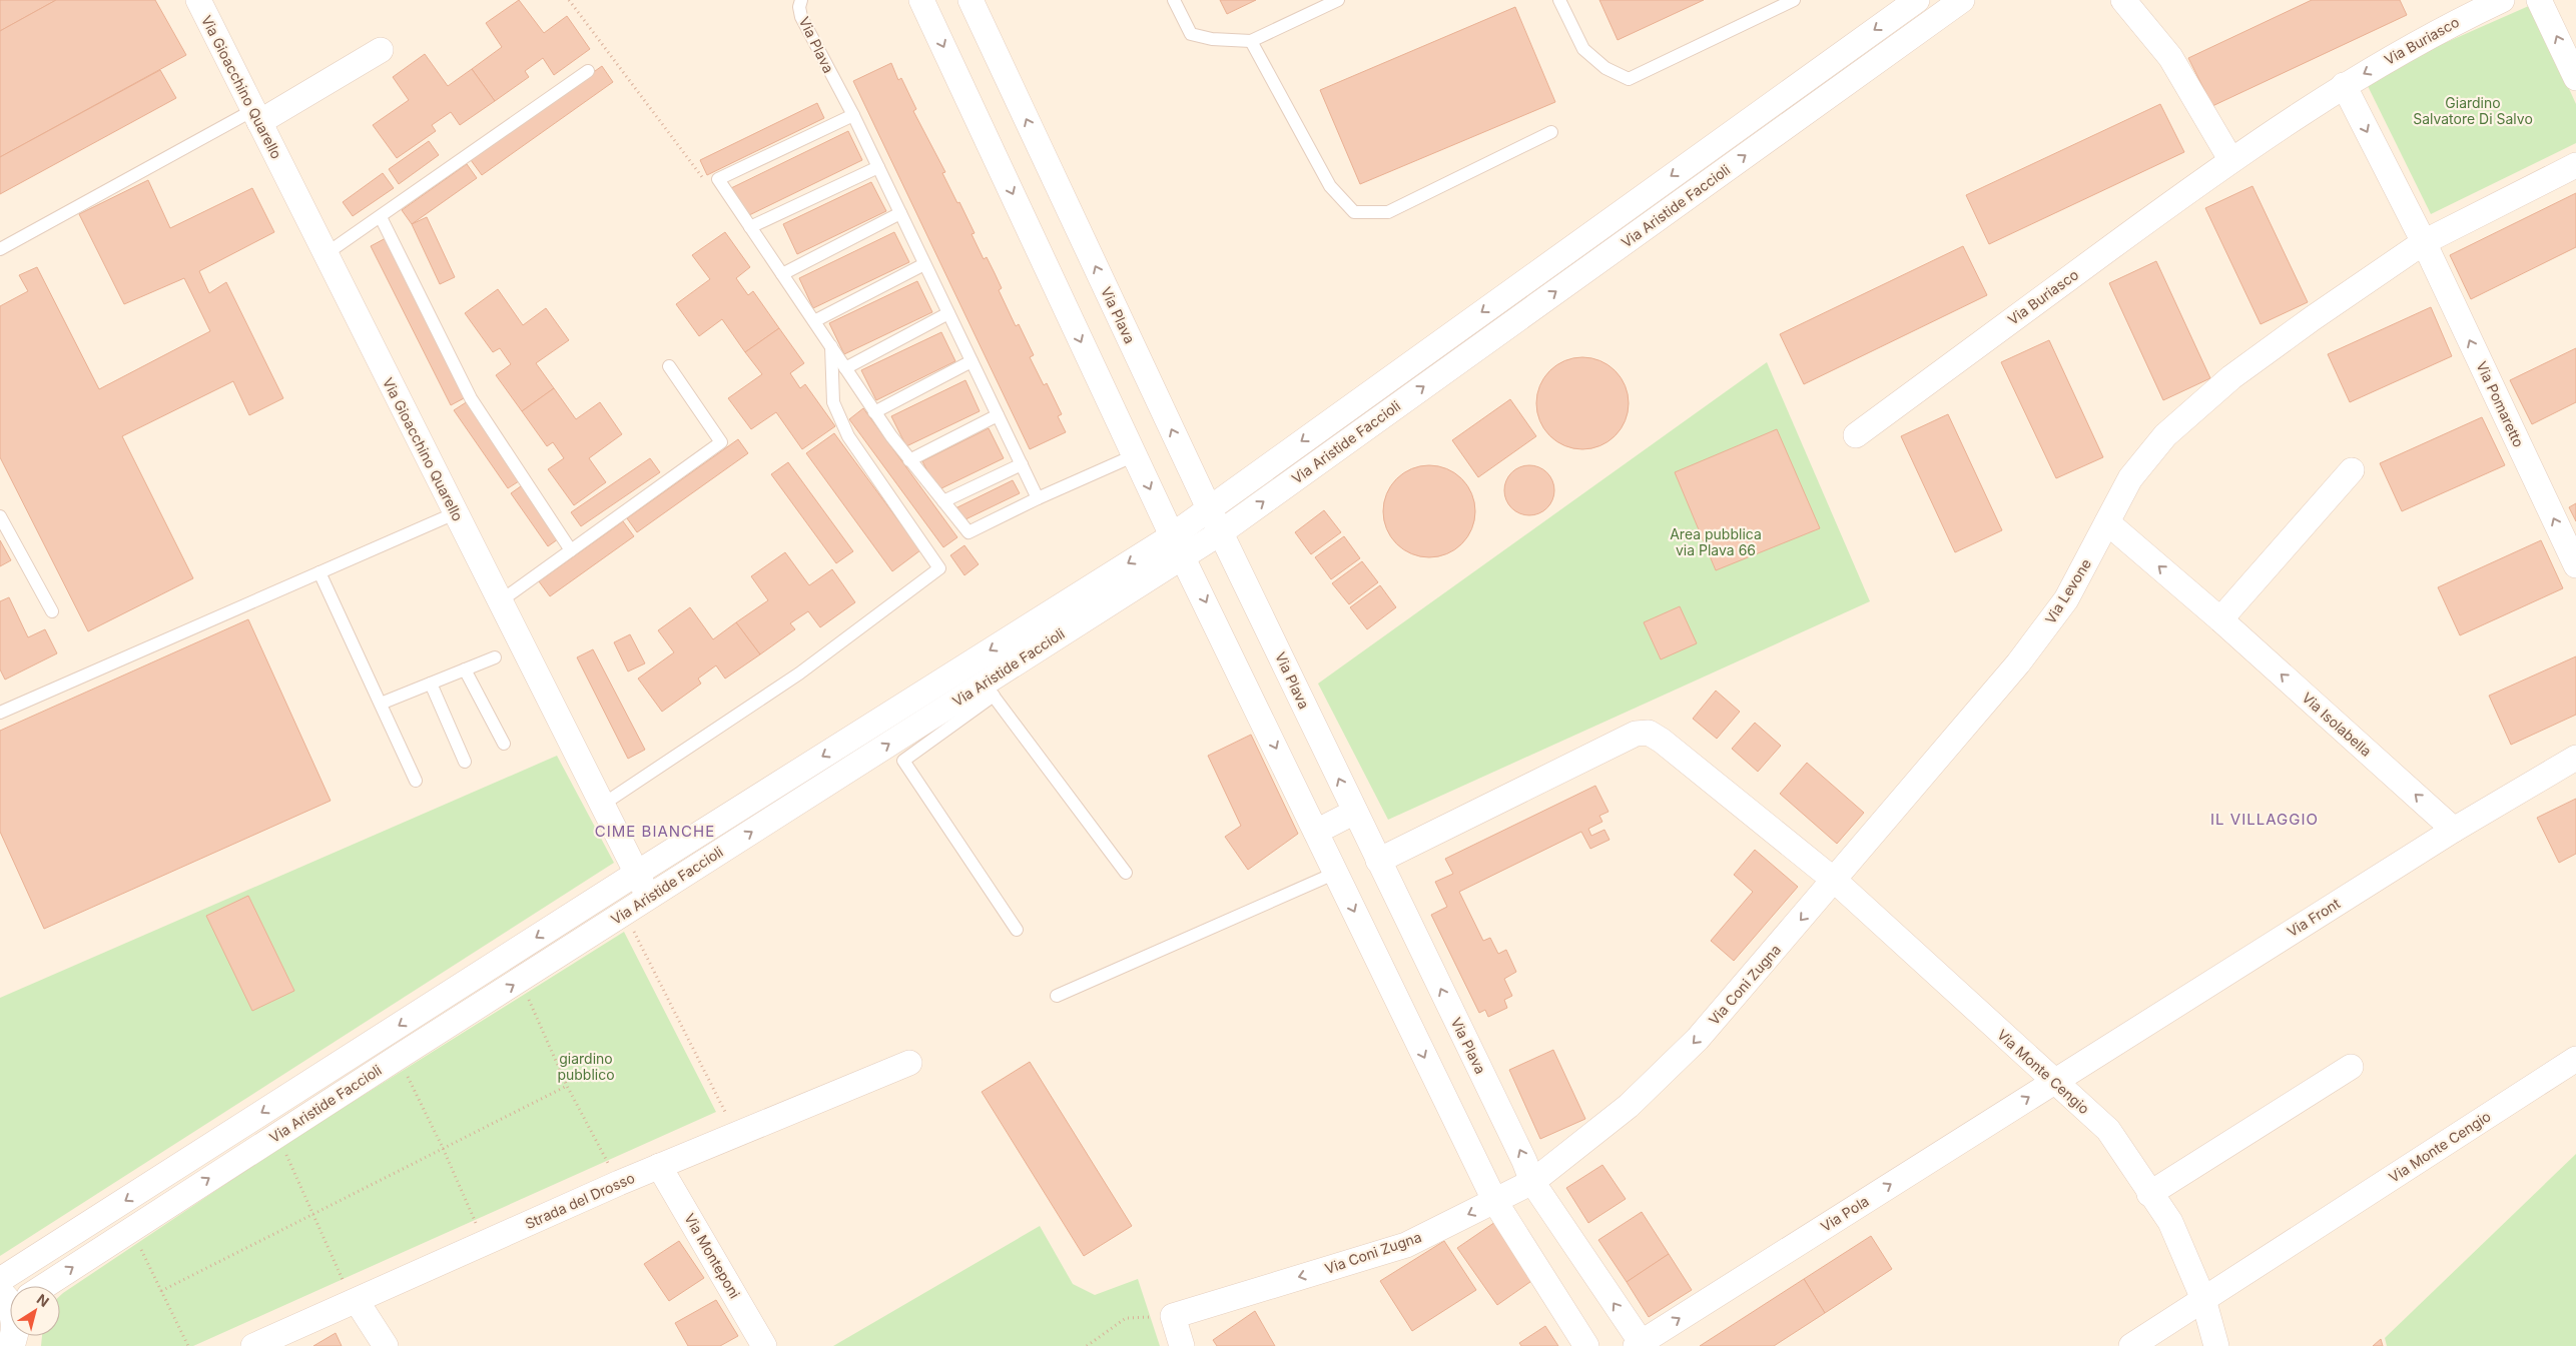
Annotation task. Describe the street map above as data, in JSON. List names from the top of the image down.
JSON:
{
  "streets": {
    "street": [
      "Via Buriasco",
      "Via Plava",
      "Via Gioacchino Quarello",
      "Via Aristide Faccioli",
      "Via Pomaretto",
      "Via Levone",
      "Via Isolabella",
      "Via Front",
      "Via Coni Zugna",
      "Via Monte Cengio",
      "Strada del Drosso",
      "Via Pola",
      "Via Monteponi"
    ]
  },
  "crossings": [
    ["Via Plava", "Via Aristide Faccioli"],
    ["Via Plava", "Via Coni Zugna"],
    ["Via Plava", "Via Pola"],
    ["Via Gioacchino Quarello", "Via Aristide Faccioli"],
    ["Via Pomaretto", "Via Levone"],
    ["Via Levone", "Via Isolabella"],
    ["Via Levone", "Via Coni Zugna"],
    ["Via Levone", "Via Monte Cengio"],
    ["Via Isolabella", "Via Front"],
    ["Via Front", "Via Monte Cengio"],
    ["Via Front", "Via Pola"],
    ["Via Coni Zugna", "Via Monte Cengio"],
    ["Via Monte Cengio", "Via Pola"],
    ["Strada del Drosso", "Via Monteponi"]
  ],
  "one_way": [
    "Via Pomaretto",
    "Via Isolabella",
    "Via Coni Zugna",
    "Via Pola"
  ],
  "districts": ["IL VILLAGGIO", "CIME BIANCHE"],
  "parks": ["Giardino Salvatore Di Salvo", "Area pubblica via Plava 66", "giardino pubblico"],
  "north": "top right"
}
